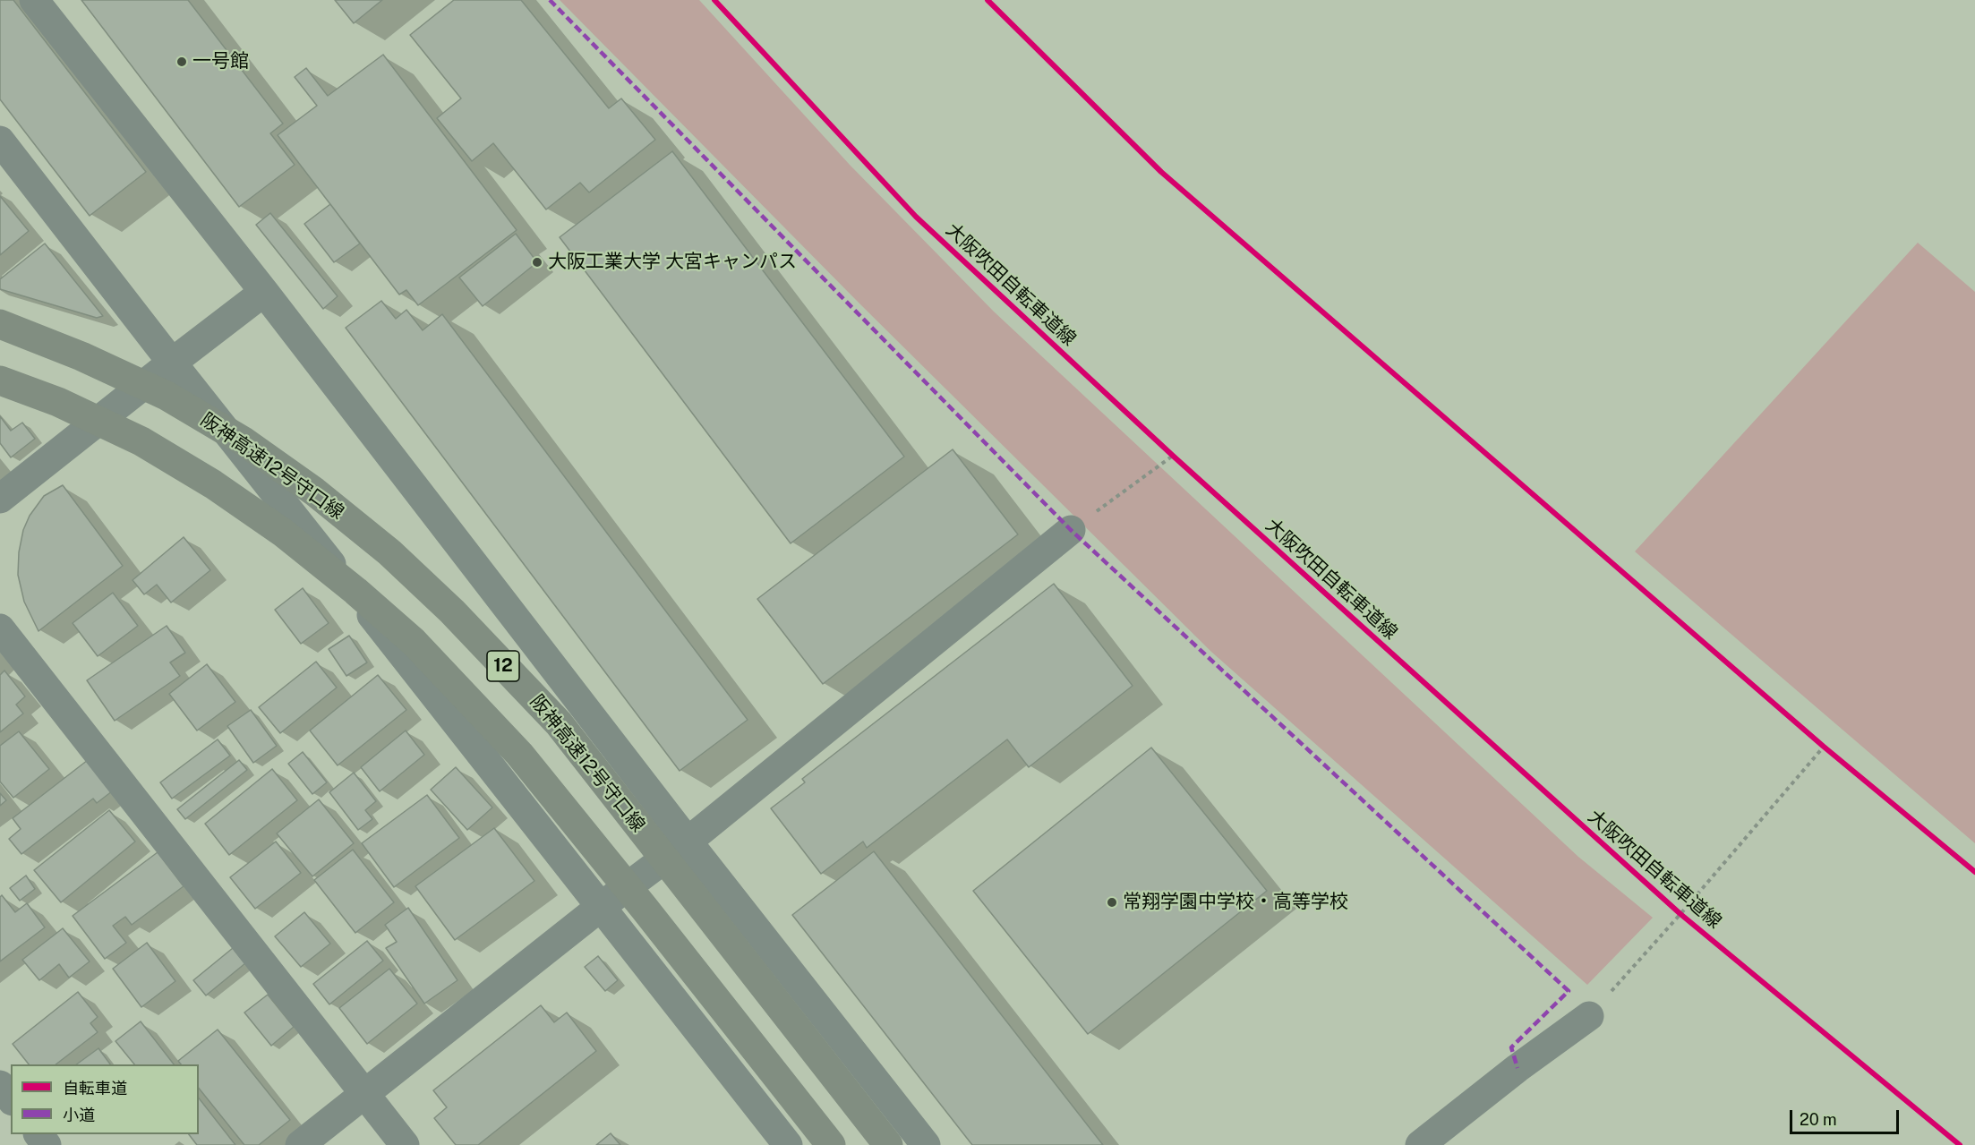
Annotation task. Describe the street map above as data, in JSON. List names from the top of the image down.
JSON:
{
  "streets": {
    "highway": ["阪神高速12号守口線", "12"],
    "cycle path": ["大阪吹田自転車道線"]
  },
  "places": ["一号館", "大阪工業大学 大宮キャンパス", "常翔学園中学校・高等学校"],
  "legend": ["自転車道", "小道"],
  "scale_bar": "20 m"
}
